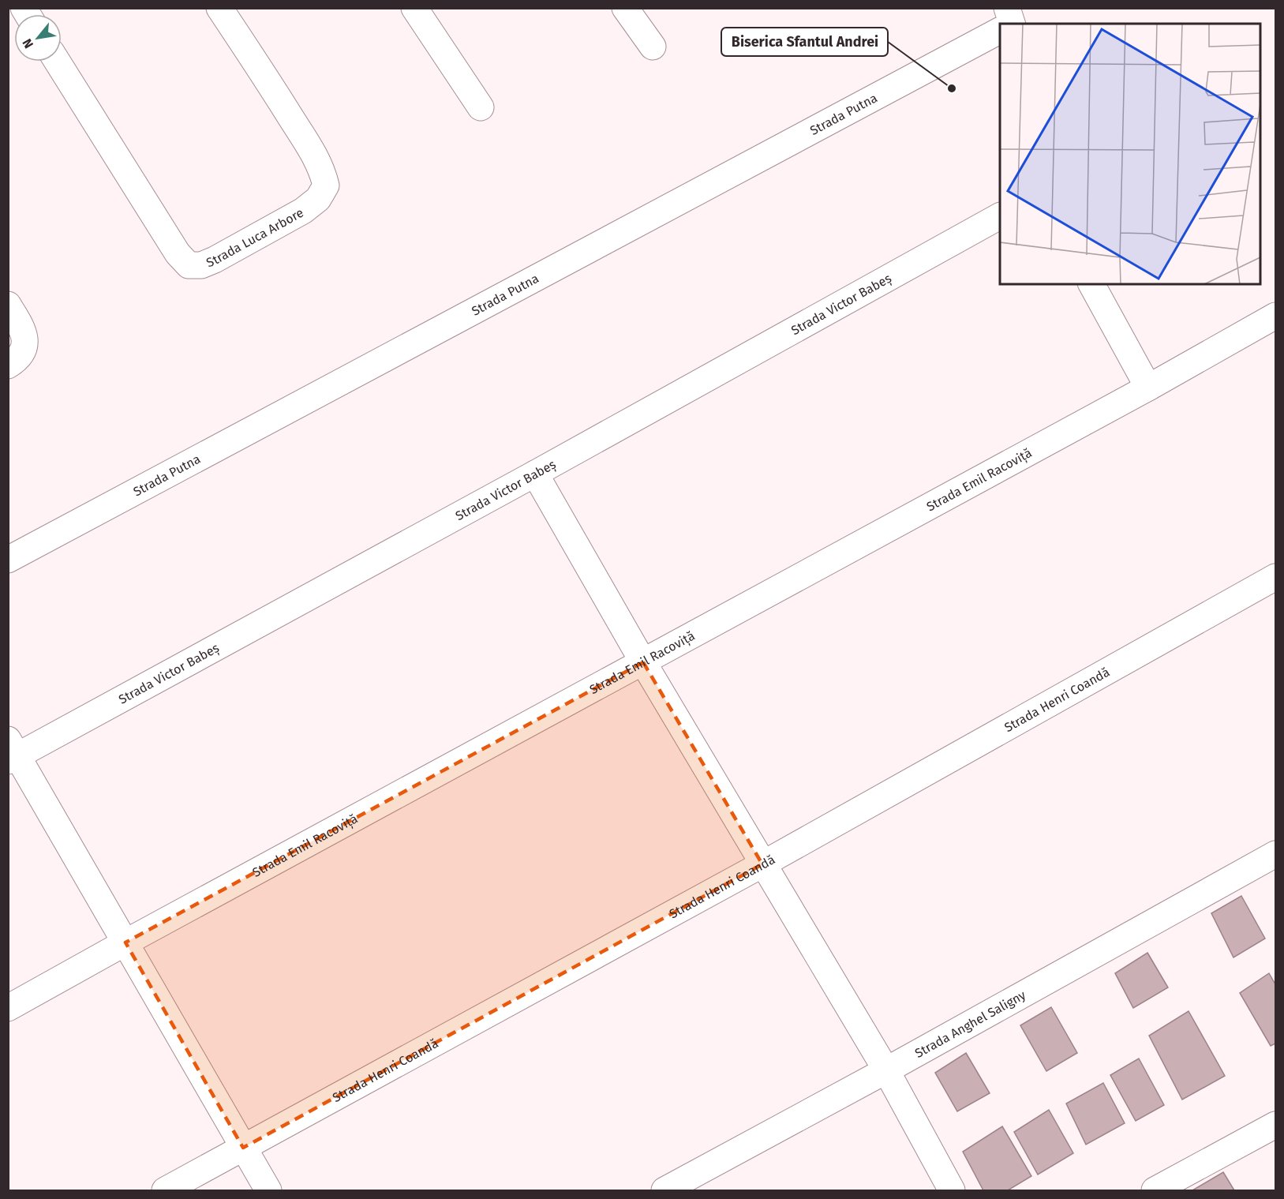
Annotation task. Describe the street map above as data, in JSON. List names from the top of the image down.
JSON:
{
  "streets": {
    "street": [
      "Strada Putna",
      "Strada Luca Arbore",
      "Strada Victor Babeș",
      "Strada Emil Racoviță",
      "Strada Henri Coandă",
      "Strada Anghel Saligny"
    ]
  },
  "places": ["Biserica Sfantul Andrei"],
  "north": "bottom left"
}
